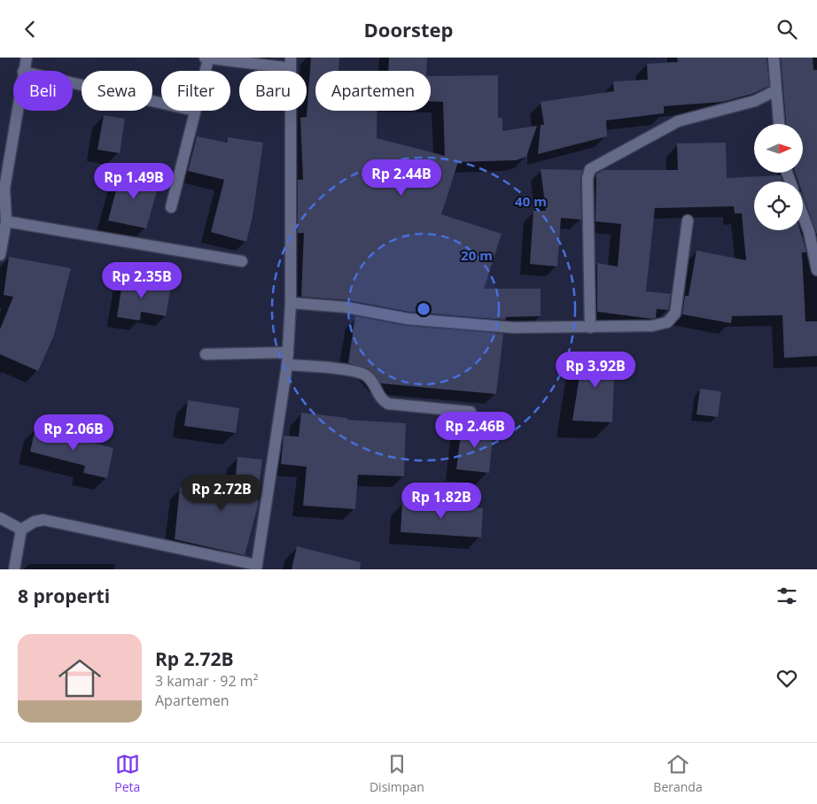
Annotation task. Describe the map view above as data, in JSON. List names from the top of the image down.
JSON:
{
  "north": "right",
  "page": {
    "header": "Doorstep",
    "chip": [
      "Beli",
      "Sewa",
      "Filter",
      "Baru",
      "Apartemen"
    ],
    "price": [
      "Rp 2.44B",
      "Rp 1.49B",
      "Rp 2.35B",
      "Rp 3.92B",
      "Rp 2.46B",
      "Rp 2.06B",
      "Rp 2.72B",
      "Rp 1.82B"
    ],
    "heading": "8 properti",
    "list": [
      {
        "name": "Rp 2.72B",
        "note": "3 kamar · 92 m² · Apartemen"
      }
    ],
    "tabs": ["Peta", "Disimpan", "Beranda"]
  },
  "rings": ["40 m", "20 m"]
}
